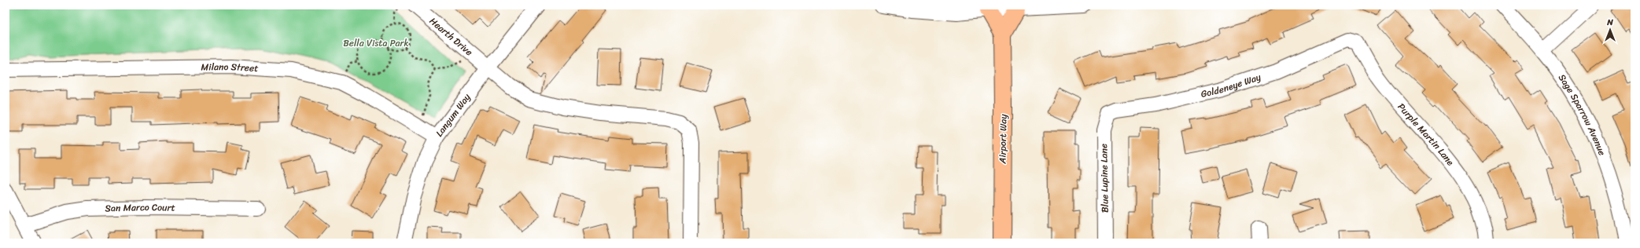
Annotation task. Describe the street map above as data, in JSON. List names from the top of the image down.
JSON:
{
  "streets": {
    "main road": ["Airport Way"],
    "street": [
      "Hearth Drive",
      "Milano Street",
      "Goldeneye Way",
      "Langum Way",
      "Sage Sparrow Avenue",
      "Purple Martin Lane",
      "Blue Lupine Lane",
      "San Marco Court"
    ]
  },
  "crossings": [
    ["Hearth Drive", "Langum Way"],
    ["Milano Street", "Langum Way"],
    ["Goldeneye Way", "Purple Martin Lane"],
    ["Goldeneye Way", "Blue Lupine Lane"]
  ],
  "parks": ["Bella Vista Park"],
  "north": "top"
}
